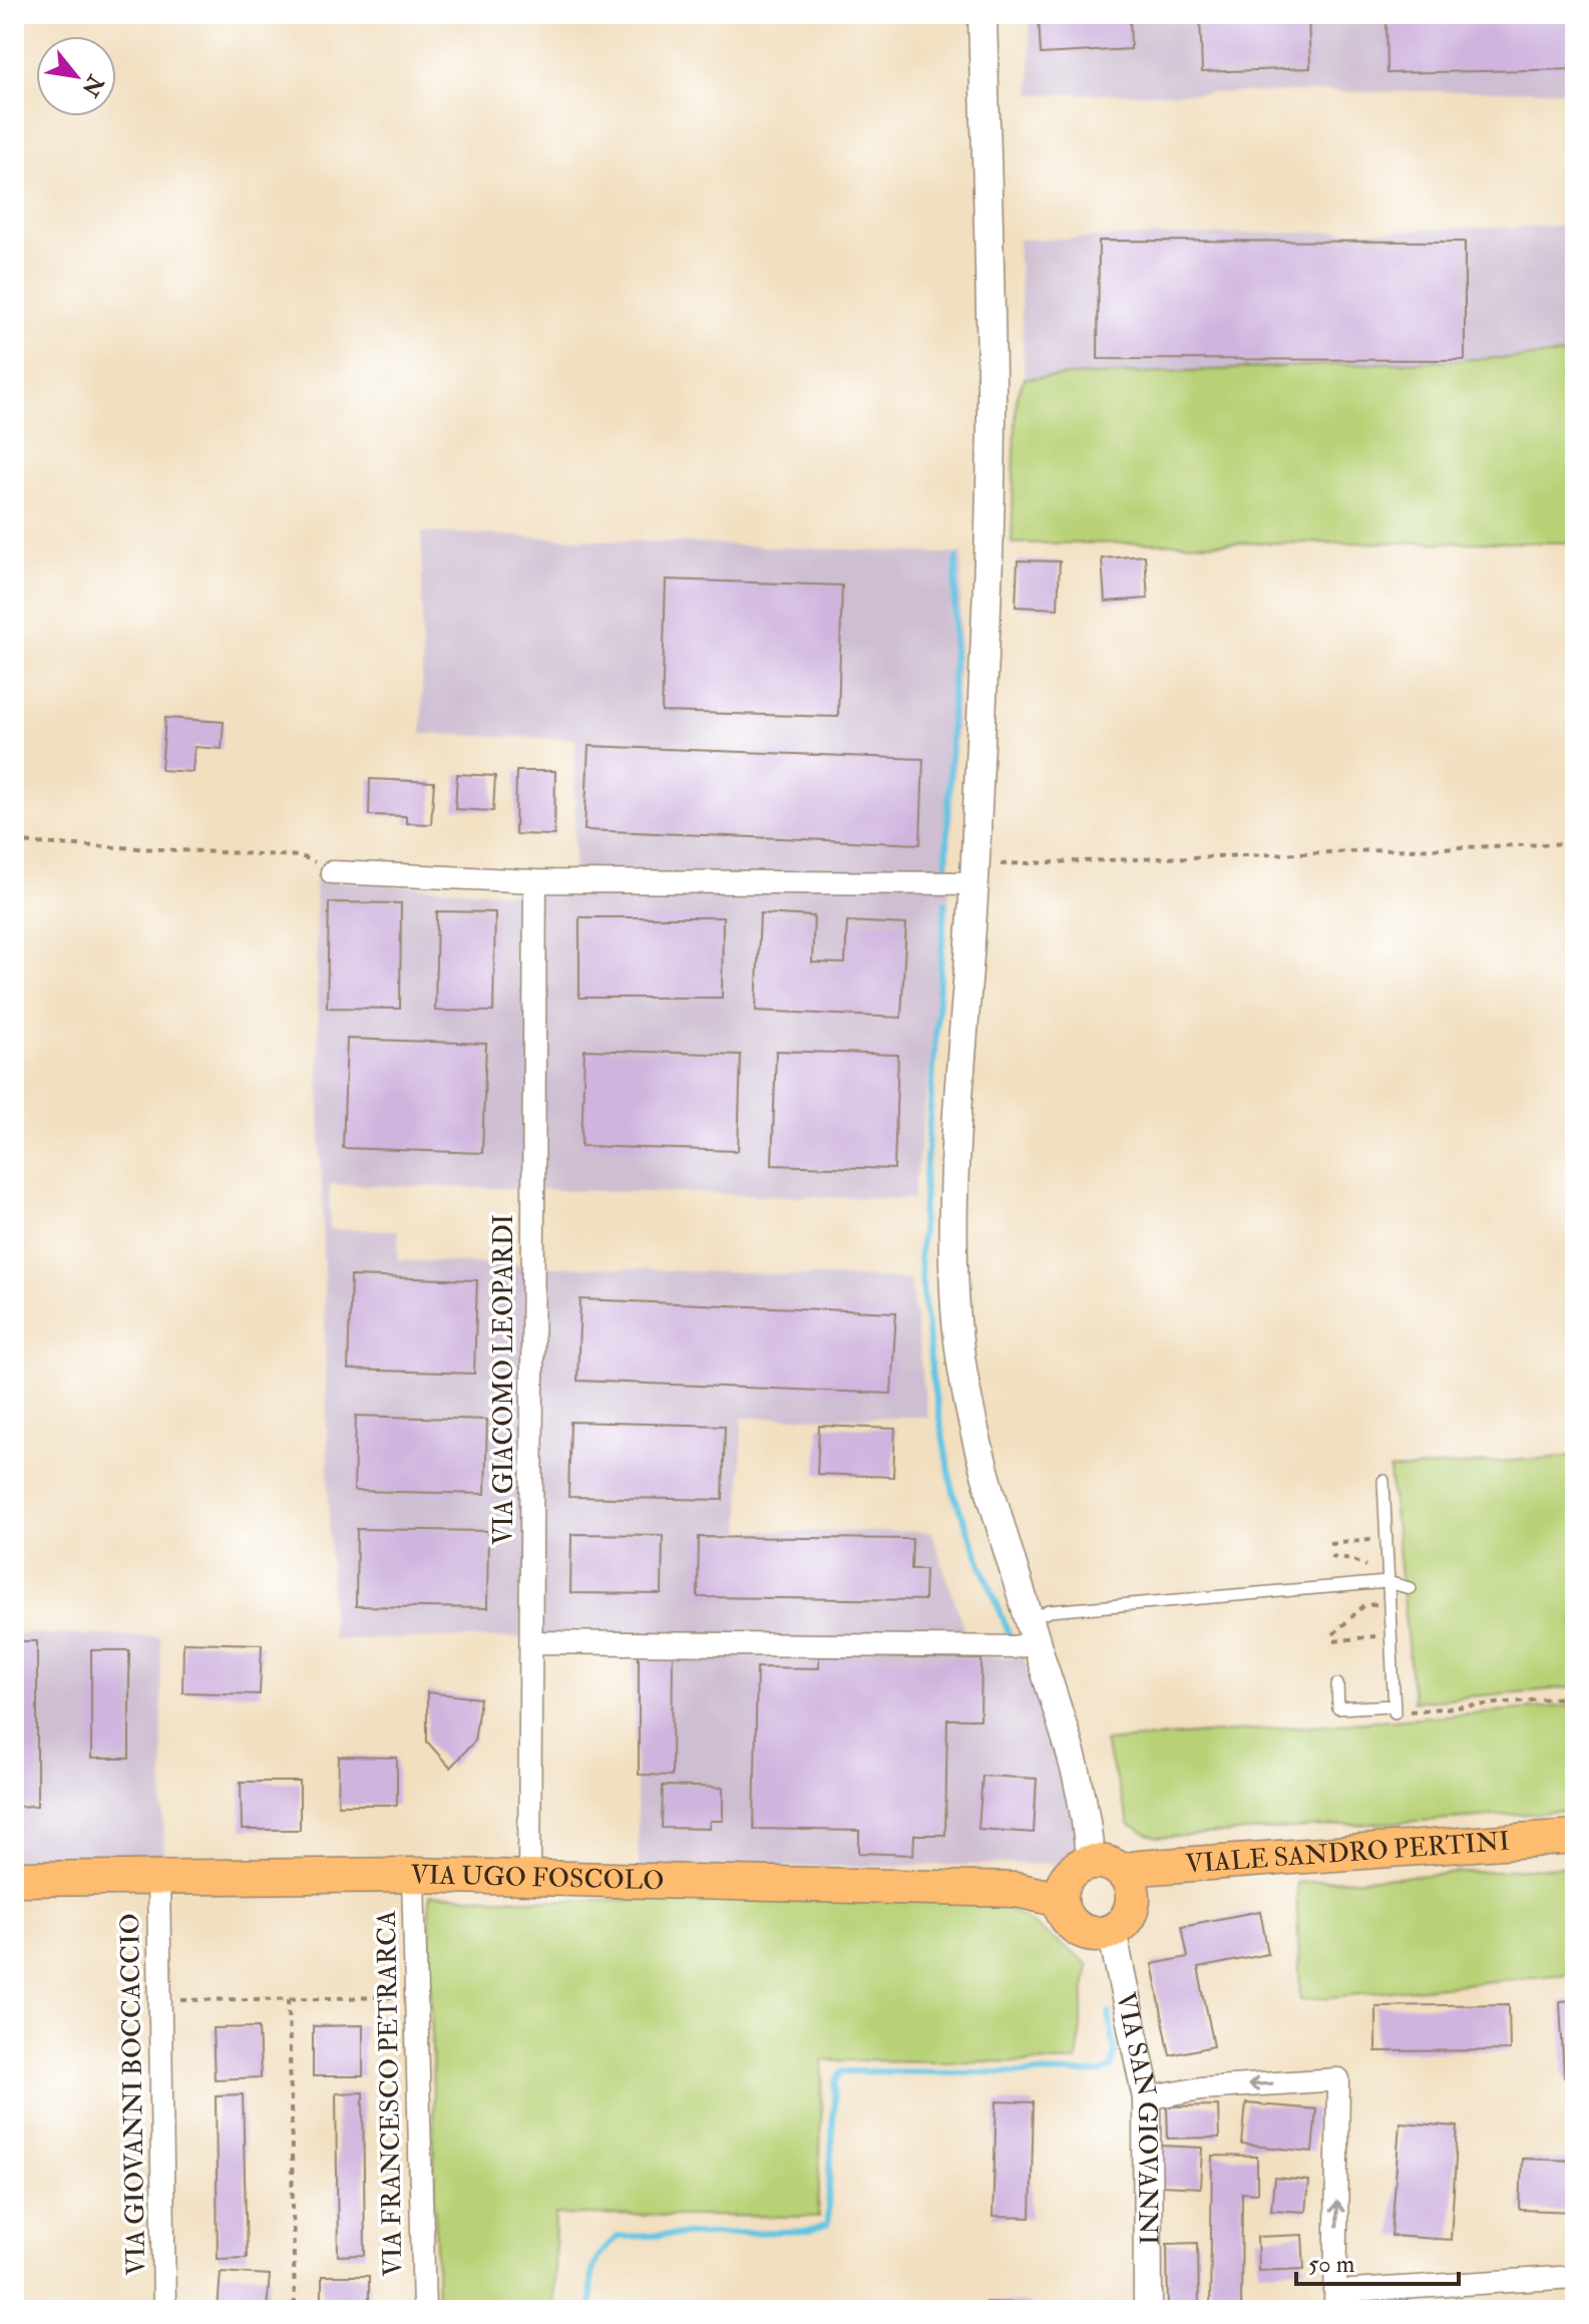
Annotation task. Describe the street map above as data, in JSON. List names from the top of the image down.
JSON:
{
  "streets": {
    "main road": ["VIALE SANDRO PERTINI", "VIA UGO FOSCOLO"],
    "street": [
      "VIA GIACOMO LEOPARDI",
      "VIA FRANCESCO PETRARCA",
      "VIA GIOVANNI BOCCACCIO",
      "VIA SAN GIOVANNI"
    ]
  },
  "crossings": [
    ["VIA GIACOMO LEOPARDI", "VIA UGO FOSCOLO"],
    ["VIALE SANDRO PERTINI", "VIA UGO FOSCOLO"],
    ["VIALE SANDRO PERTINI", "VIA SAN GIOVANNI"],
    ["VIA UGO FOSCOLO", "VIA FRANCESCO PETRARCA"],
    ["VIA UGO FOSCOLO", "VIA GIOVANNI BOCCACCIO"],
    ["VIA UGO FOSCOLO", "VIA SAN GIOVANNI"]
  ],
  "scale_bar": "50 m",
  "north": "bottom right"
}
